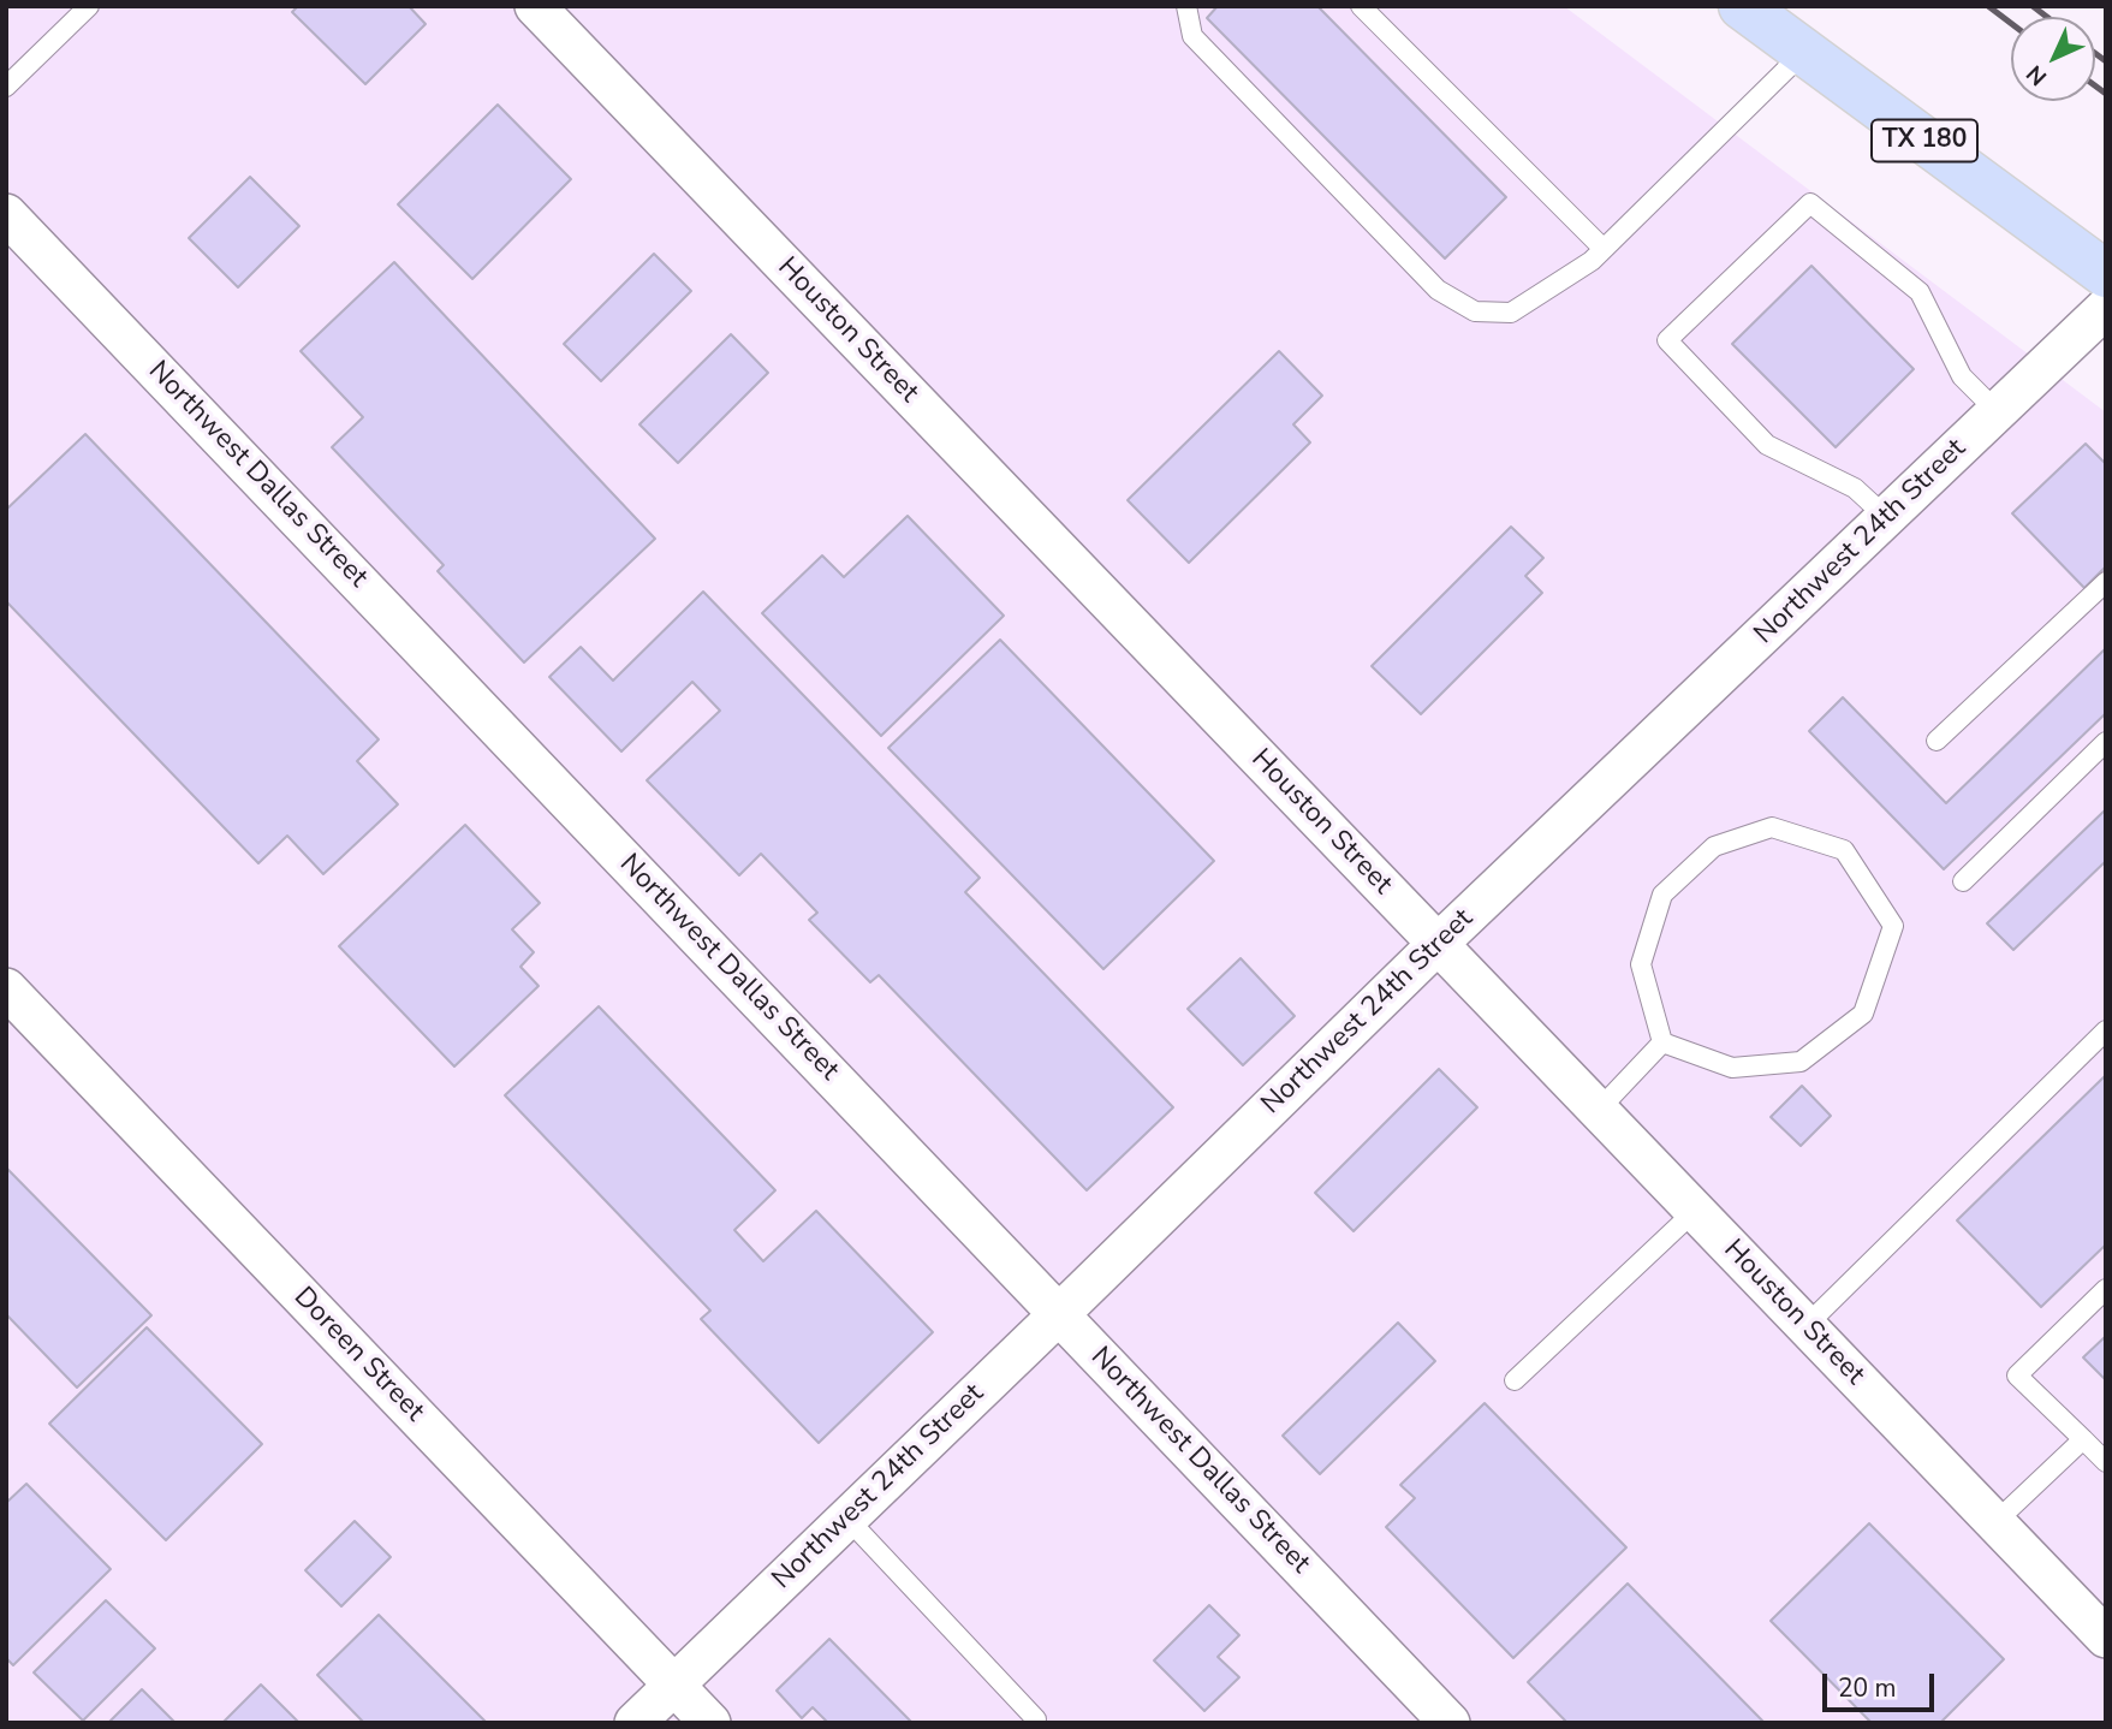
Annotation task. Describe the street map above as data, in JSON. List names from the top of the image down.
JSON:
{
  "streets": {
    "main road": ["TX 180"],
    "street": [
      "Houston Street",
      "Northwest Dallas Street",
      "Northwest 24th Street",
      "Doreen Street"
    ]
  },
  "crossings": [
    ["Houston Street", "Northwest 24th Street"],
    ["Northwest Dallas Street", "Northwest 24th Street"],
    ["Northwest 24th Street", "Doreen Street"]
  ],
  "scale_bar": "20 m",
  "north": "bottom left"
}
